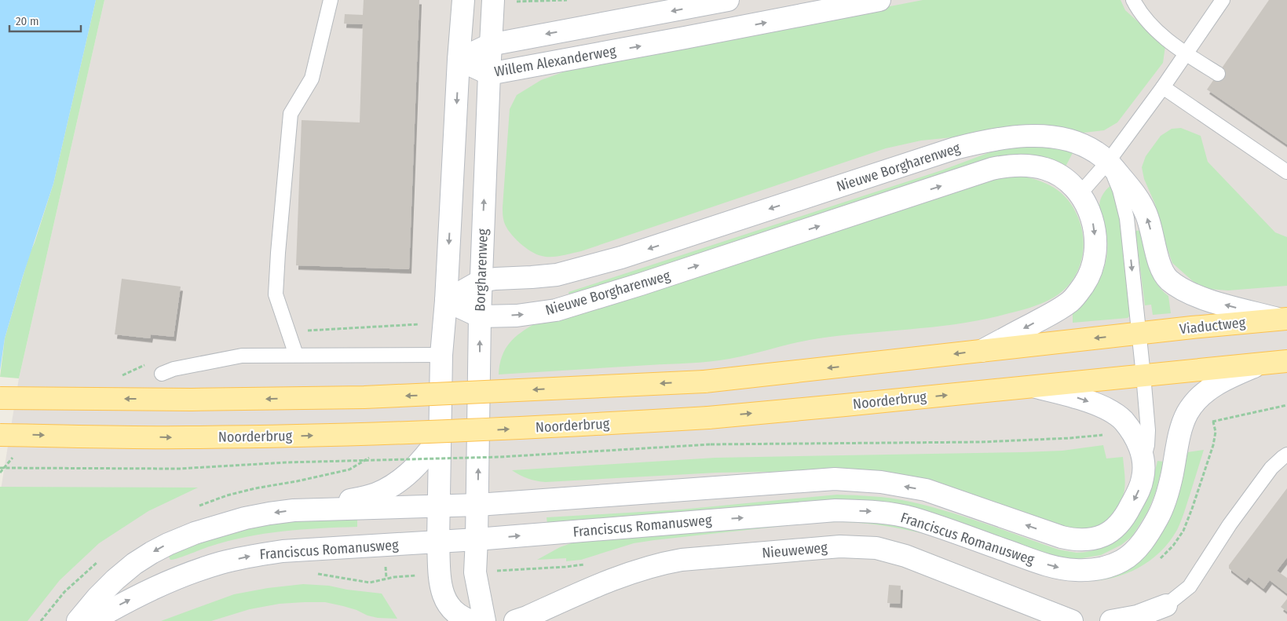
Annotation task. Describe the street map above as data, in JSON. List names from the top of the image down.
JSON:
{
  "streets": {
    "main road": ["Viaductweg", "Noorderbrug"],
    "street": [
      "Willem Alexanderweg",
      "Nieuwe Borgharenweg",
      "Borgharenweg",
      "Franciscus Romanusweg",
      "Nieuweweg"
    ]
  },
  "crossings": [
    ["Willem Alexanderweg", "Borgharenweg"],
    ["Nieuwe Borgharenweg", "Borgharenweg"],
    ["Nieuwe Borgharenweg", "Viaductweg"],
    ["Borgharenweg", "Franciscus Romanusweg"]
  ],
  "scale_bar": "20 m"
}
